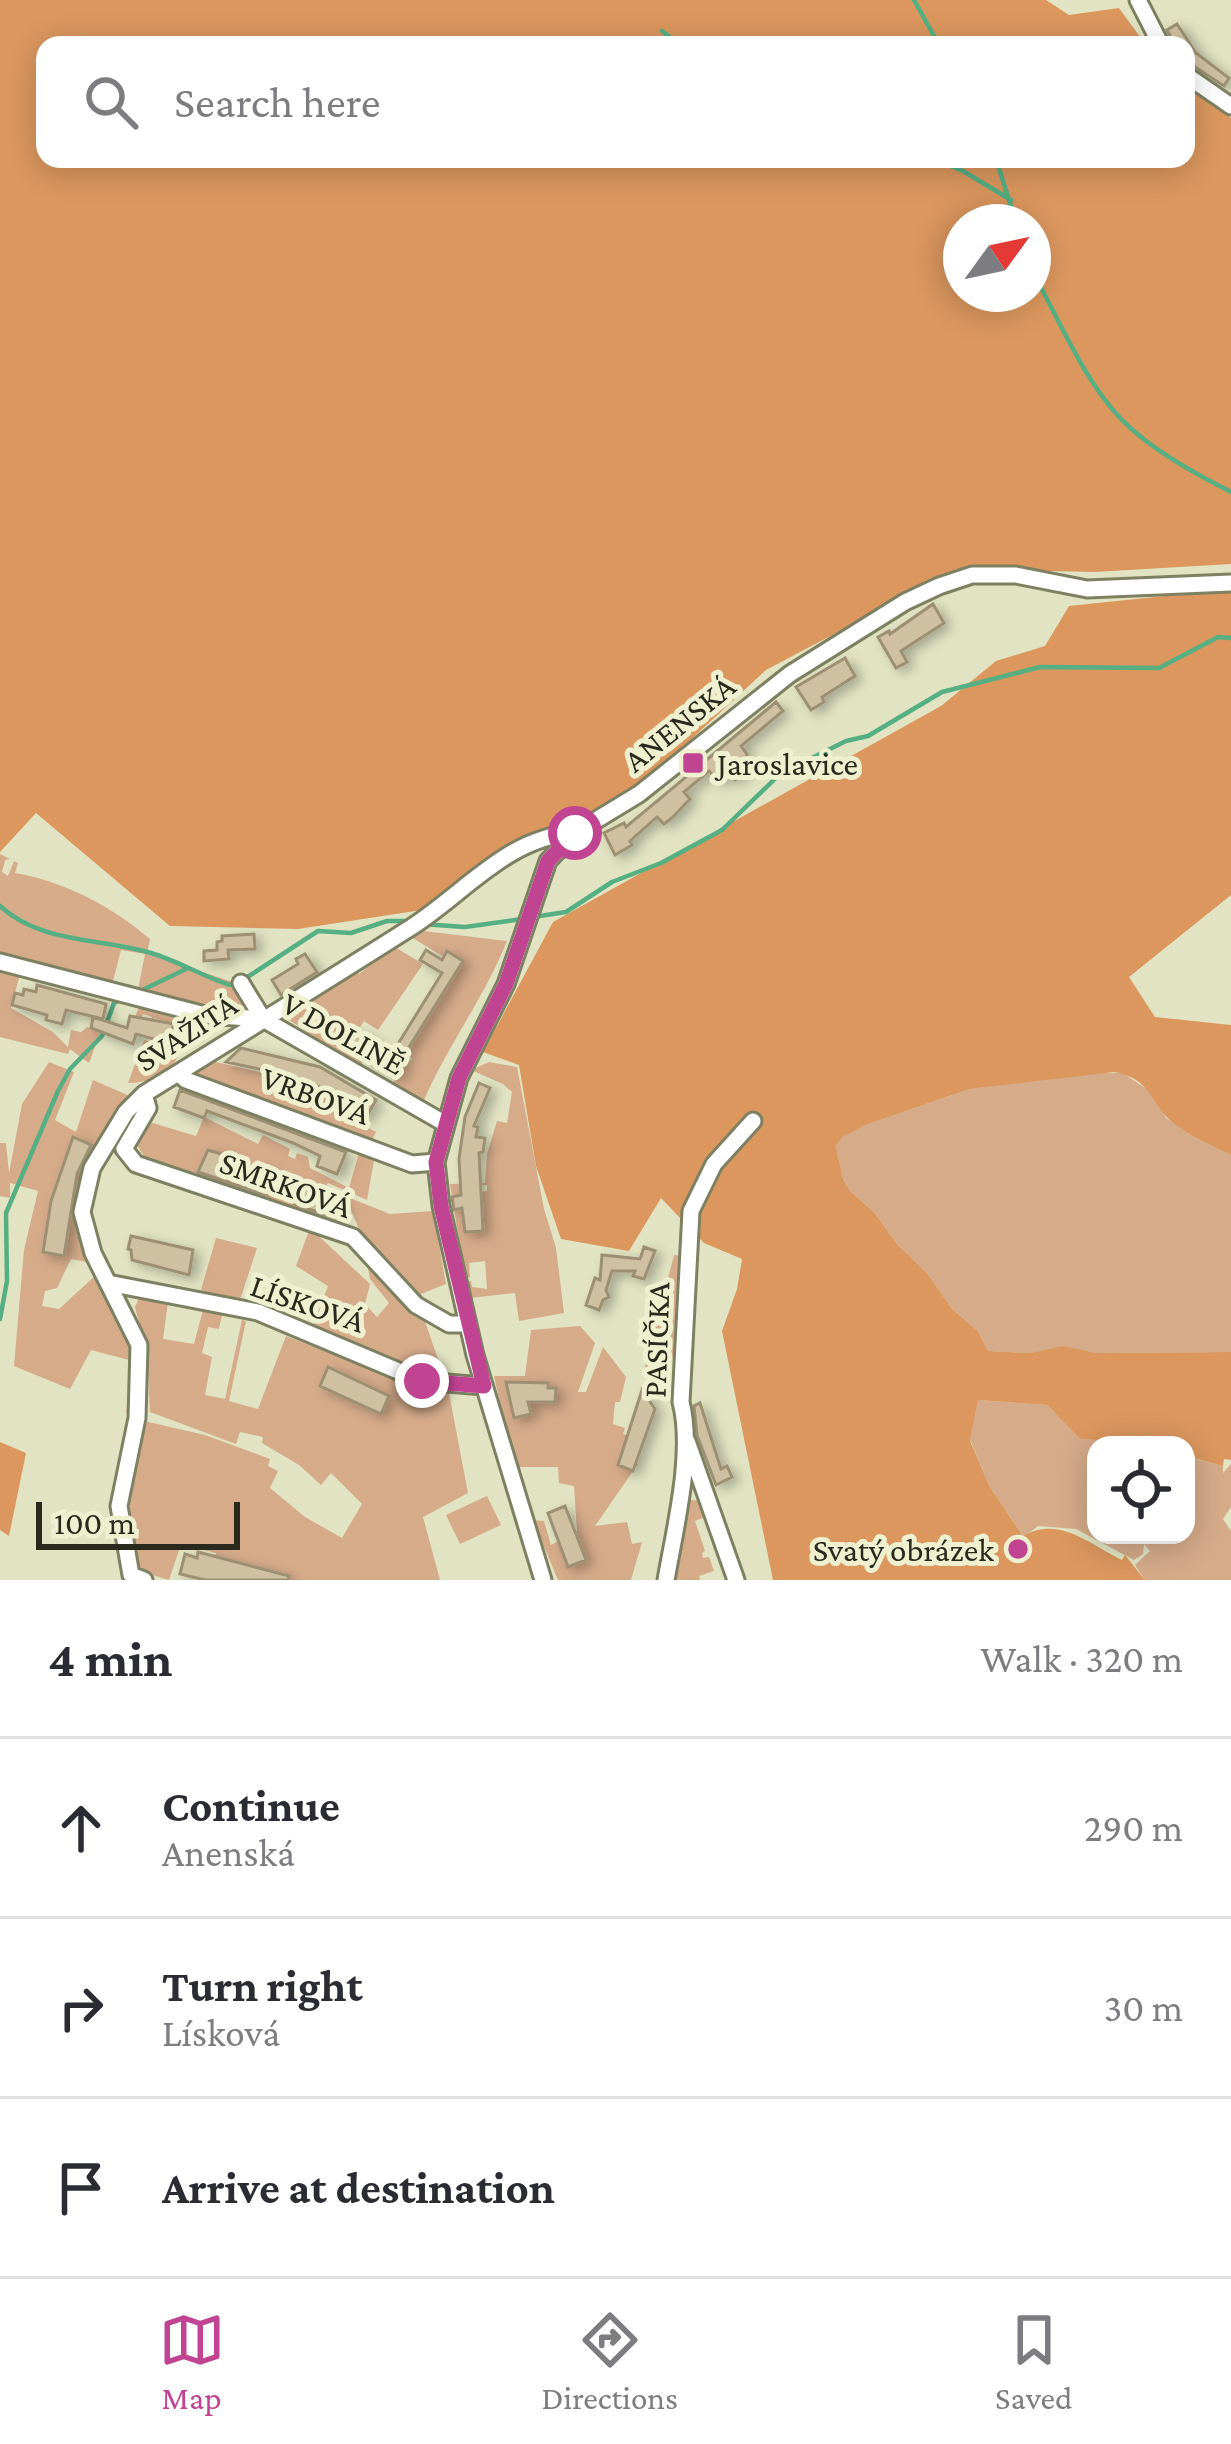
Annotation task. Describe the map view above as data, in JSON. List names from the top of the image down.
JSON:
{
  "streets": {
    "street": [
      "ANENSKÁ",
      "SVAŽITÁ",
      "V DOLINĚ",
      "VRBOVÁ",
      "SMRKOVÁ",
      "LÍSKOVÁ",
      "PASÍČKA"
    ]
  },
  "crossings": [
    ["ANENSKÁ", "SVAŽITÁ"],
    ["ANENSKÁ", "V DOLINĚ"],
    ["ANENSKÁ", "VRBOVÁ"],
    ["ANENSKÁ", "SMRKOVÁ"],
    ["ANENSKÁ", "LÍSKOVÁ"],
    ["SVAŽITÁ", "V DOLINĚ"],
    ["SVAŽITÁ", "VRBOVÁ"],
    ["SVAŽITÁ", "SMRKOVÁ"],
    ["SVAŽITÁ", "LÍSKOVÁ"]
  ],
  "places": {
    "transit": ["Jaroslavice"],
    "other": ["Svatý obrázek"]
  },
  "scale_bar": "100 m",
  "north": "top right",
  "page": {
    "search": "Search here",
    "scale": "100 m",
    "heading": ["4 min", "Walk · 320 m"],
    "list": [
      ["Continue", "Anenská", "290 m"],
      ["Turn right", "Lísková", "30 m"],
      "Arrive at destination"
    ],
    "nav": ["Map", "Directions", "Saved"]
  }
}
